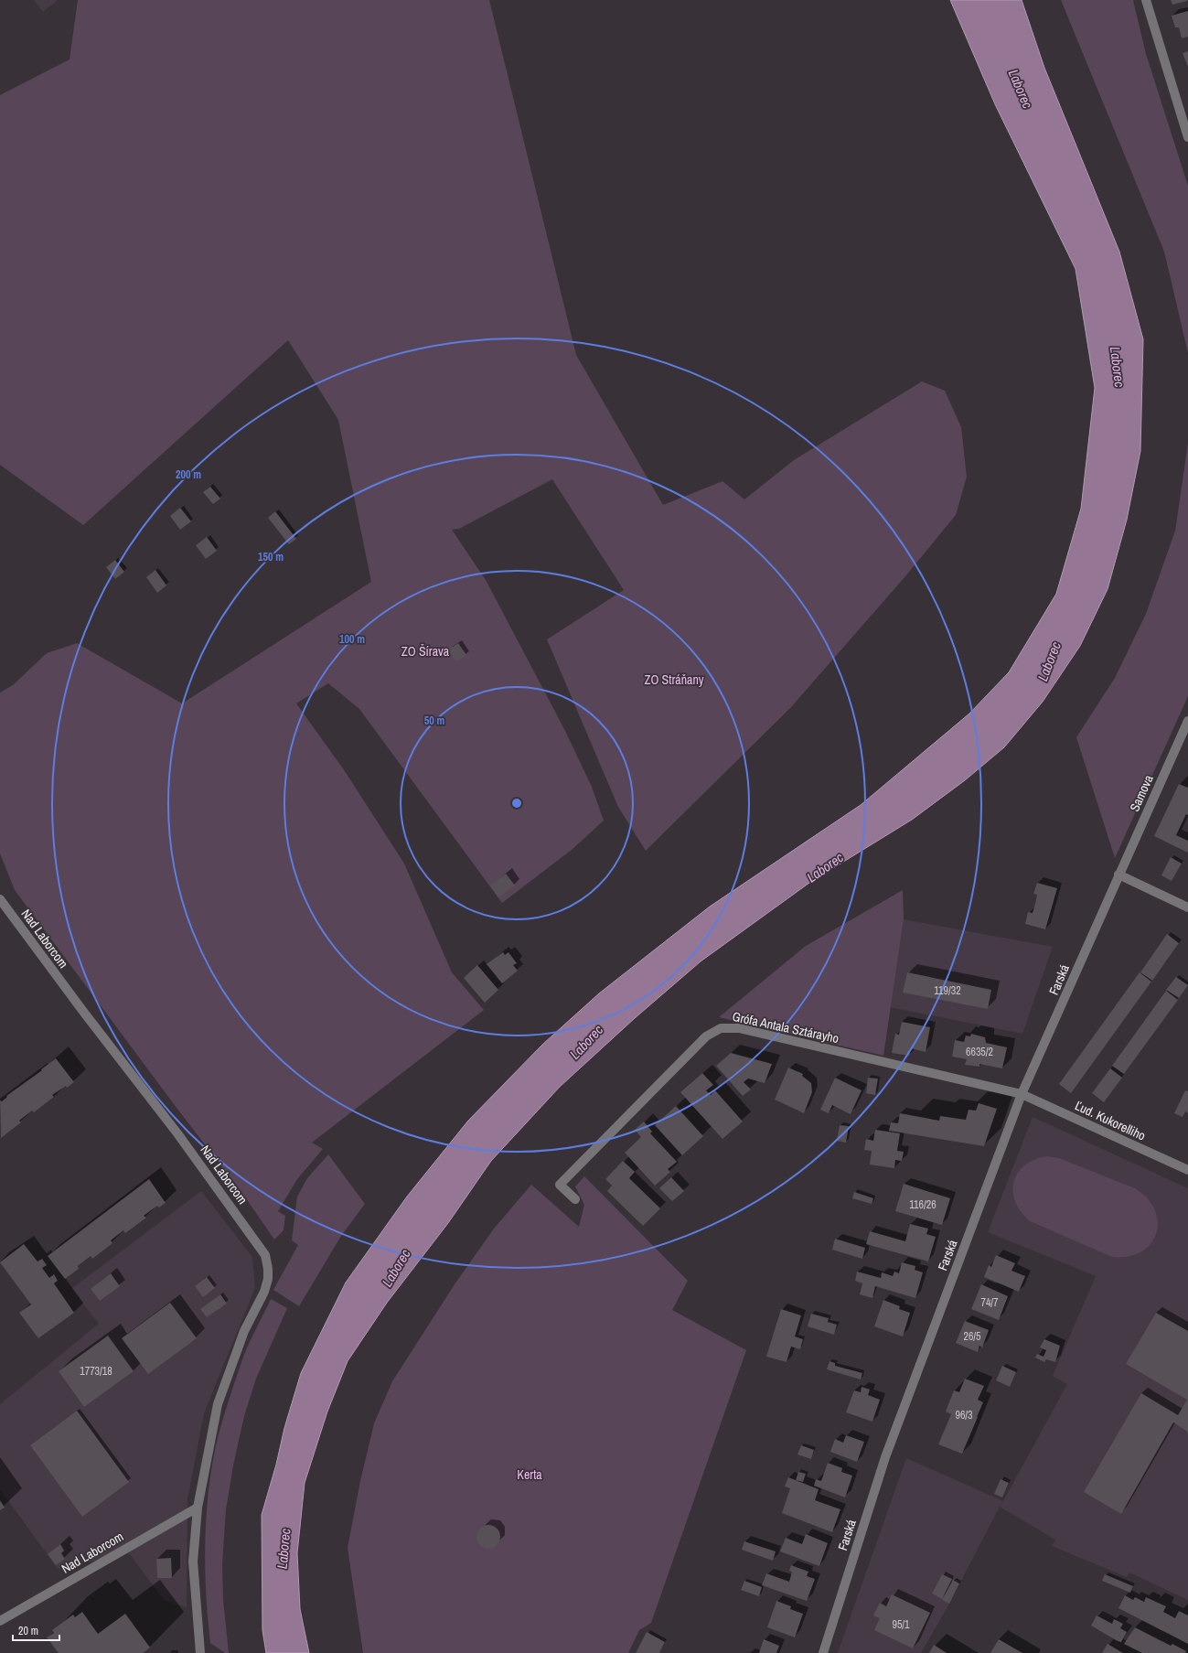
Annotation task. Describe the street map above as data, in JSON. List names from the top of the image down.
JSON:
{
  "streets": {
    "street": [
      "Samova",
      "Nad Laborcom",
      "Farská",
      "Grófa Antala Sztárayho",
      "Ľud. Kukorelliho"
    ]
  },
  "crossings": [
    ["Samova", "Farská"],
    ["Farská", "Grófa Antala Sztárayho"],
    ["Farská", "Ľud. Kukorelliho"],
    ["Grófa Antala Sztárayho", "Ľud. Kukorelliho"]
  ],
  "water": ["Laborec"],
  "parks": ["ZO Šírava", "ZO Stráňany", "Kerta"],
  "house_numbers": [
    "119/32",
    "6635/2",
    "116/26",
    "74/7",
    "26/5",
    "1773/18",
    "96/3",
    "95/1"
  ],
  "scale_bar": "20 m",
  "rings": [
    "200 m",
    "150 m",
    "100 m",
    "50 m"
  ]
}
